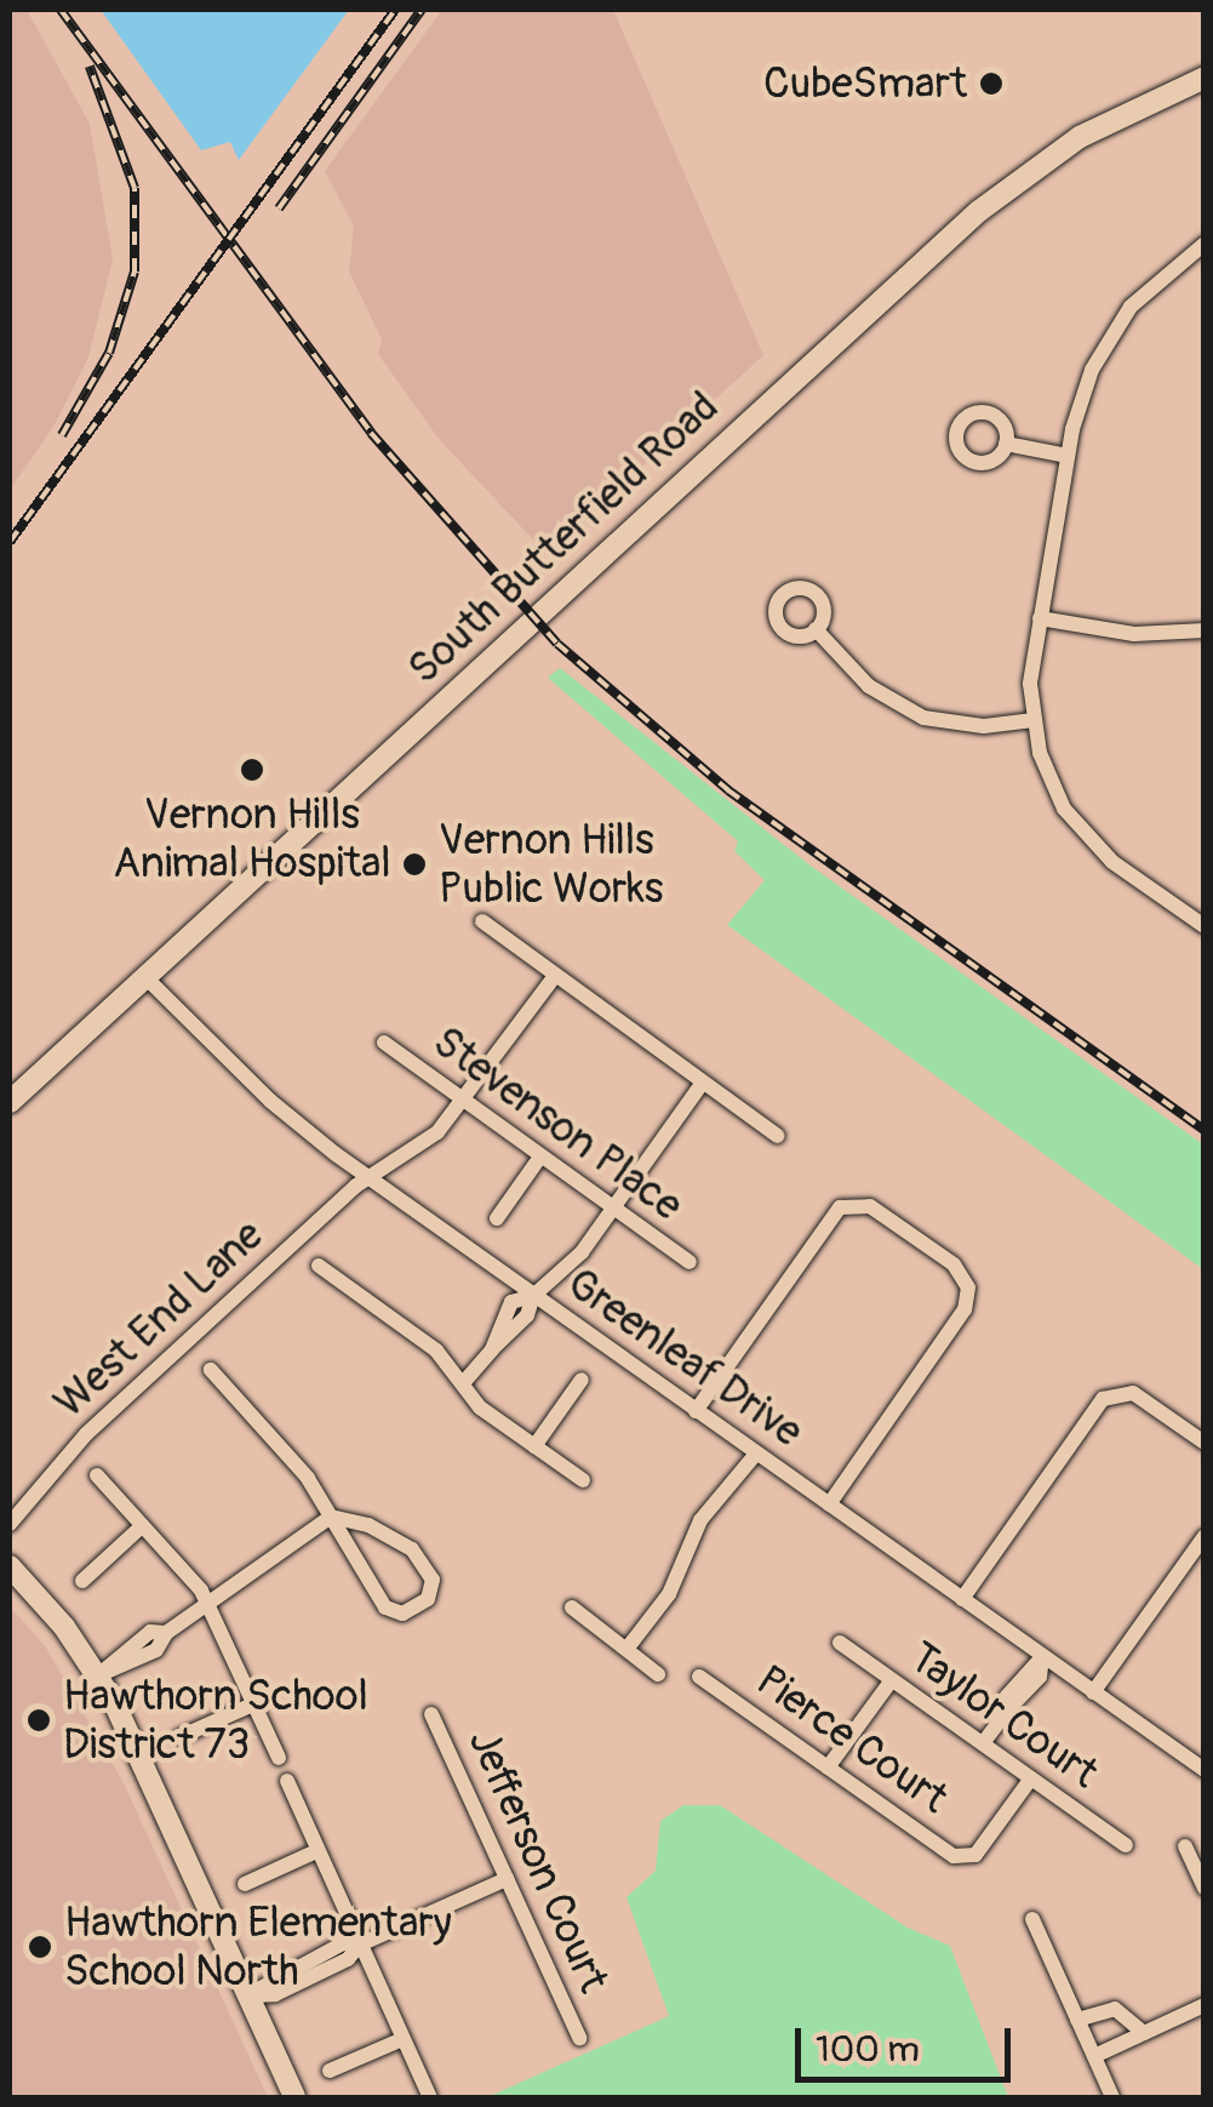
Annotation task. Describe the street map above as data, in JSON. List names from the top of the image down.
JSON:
{
  "streets": {
    "main road": ["South Butterfield Road"],
    "street": [
      "Stevenson Place",
      "West End Lane",
      "Greenleaf Drive",
      "Taylor Court",
      "Pierce Court",
      "Jefferson Court"
    ]
  },
  "crossings": [
    ["South Butterfield Road", "Greenleaf Drive"],
    ["Stevenson Place", "West End Lane"],
    ["West End Lane", "Greenleaf Drive"],
    ["Taylor Court", "Pierce Court"]
  ],
  "places": [
    "CubeSmart",
    "Vernon Hills Animal Hospital",
    "Vernon Hills Public Works",
    "Hawthorn School District 73",
    "Hawthorn Elementary School North"
  ],
  "scale_bar": "100 m"
}
